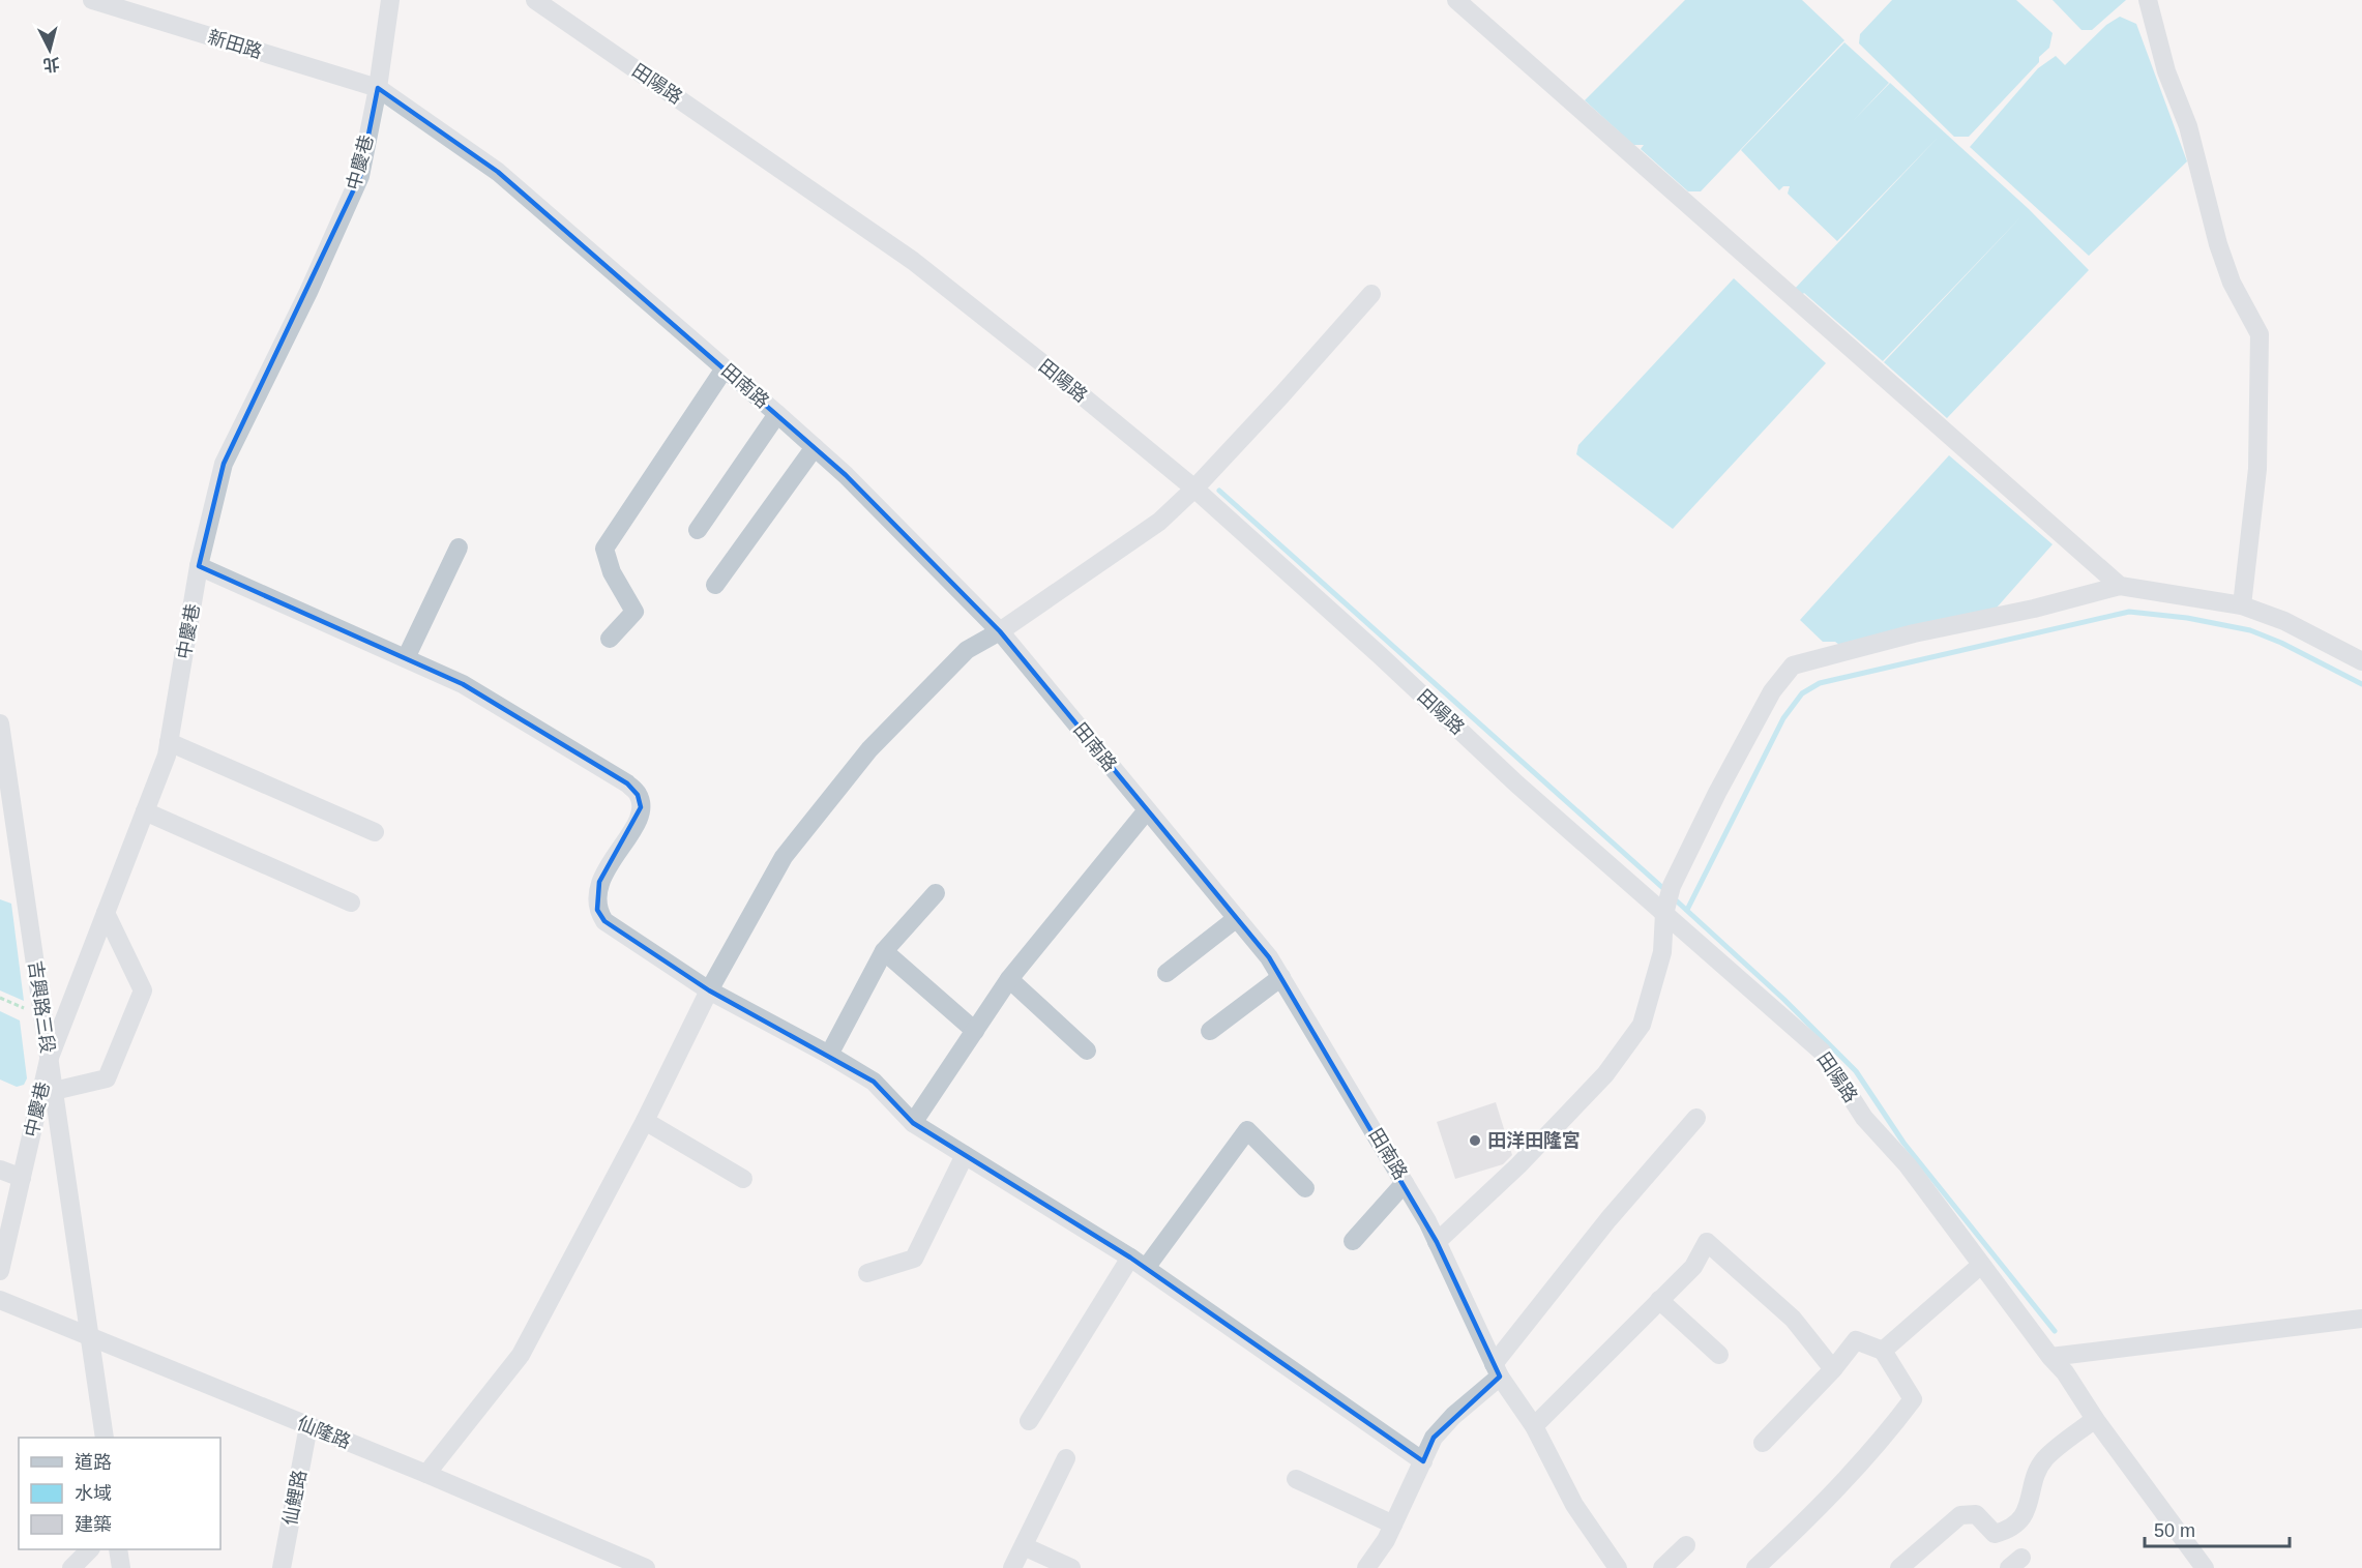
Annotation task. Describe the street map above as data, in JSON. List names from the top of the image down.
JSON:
{
  "streets": {
    "street": [
      "新田路",
      "田陽路",
      "中慶巷",
      "田南路",
      "吉興路三段",
      "仙隆路",
      "仙鯉路"
    ]
  },
  "crossings": [
    ["新田路", "中慶巷"],
    ["新田路", "田南路"],
    ["中慶巷", "田南路"],
    ["中慶巷", "吉興路三段"],
    ["吉興路三段", "仙隆路"],
    ["仙隆路", "仙鯉路"]
  ],
  "places": ["田洋田隆宮"],
  "legend": ["道路", "水域", "建築"],
  "scale_bar": "50 m",
  "north": "bottom"
}
